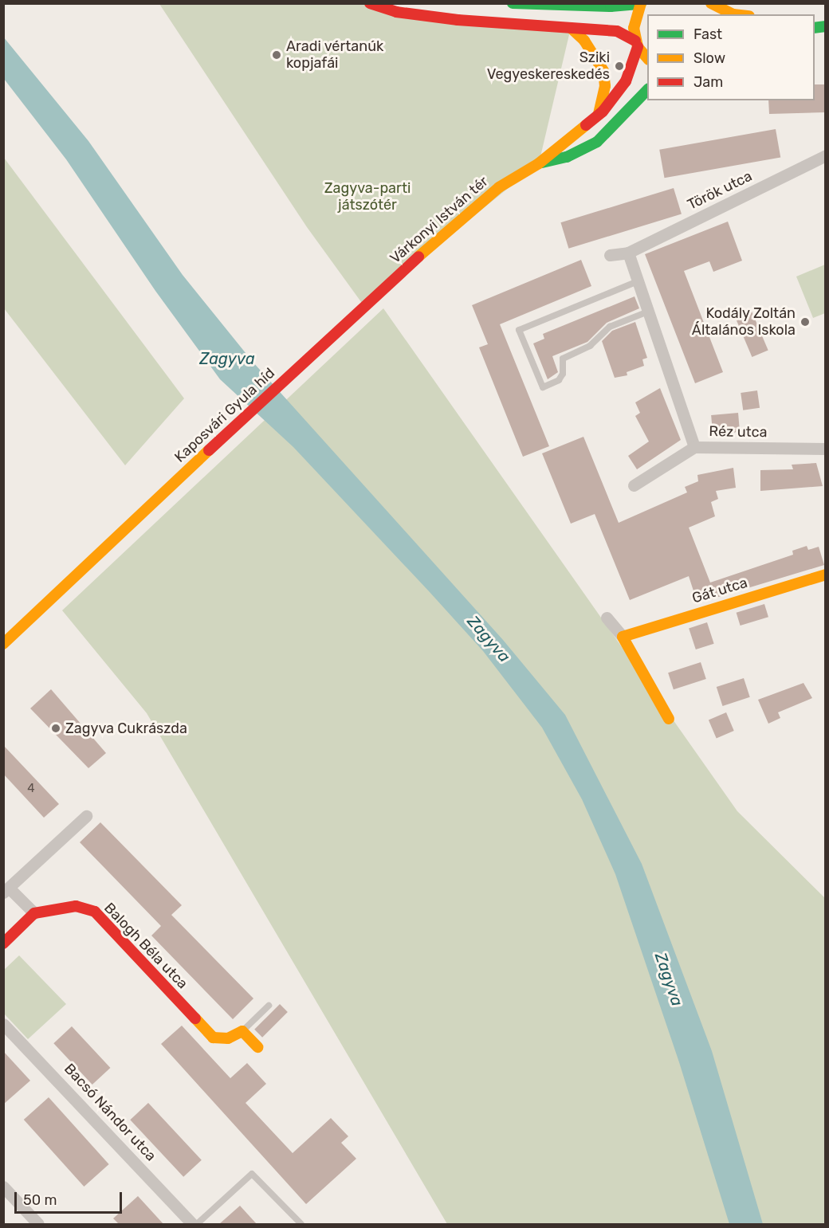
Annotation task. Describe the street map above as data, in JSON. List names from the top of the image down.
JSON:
{
  "streets": {
    "street": [
      "Török utca",
      "Várkonyi István tér",
      "Kaposvári Gyula híd",
      "Réz utca",
      "Gát utca",
      "Balogh Béla utca",
      "Bacsó Nándor utca"
    ]
  },
  "crossings": [
    ["Várkonyi István tér", "Kaposvári Gyula híd"]
  ],
  "water": ["Zagyva"],
  "parks": ["Zagyva-parti játszótér"],
  "places": [
    "Aradi vértanúk kopjafái",
    "Sziki Vegyeskereskedés",
    "Kodály Zoltán Általános Iskola",
    "Zagyva Cukrászda"
  ],
  "house_numbers": ["4"],
  "legend": ["Fast", "Slow", "Jam"],
  "scale_bar": "50 m"
}
